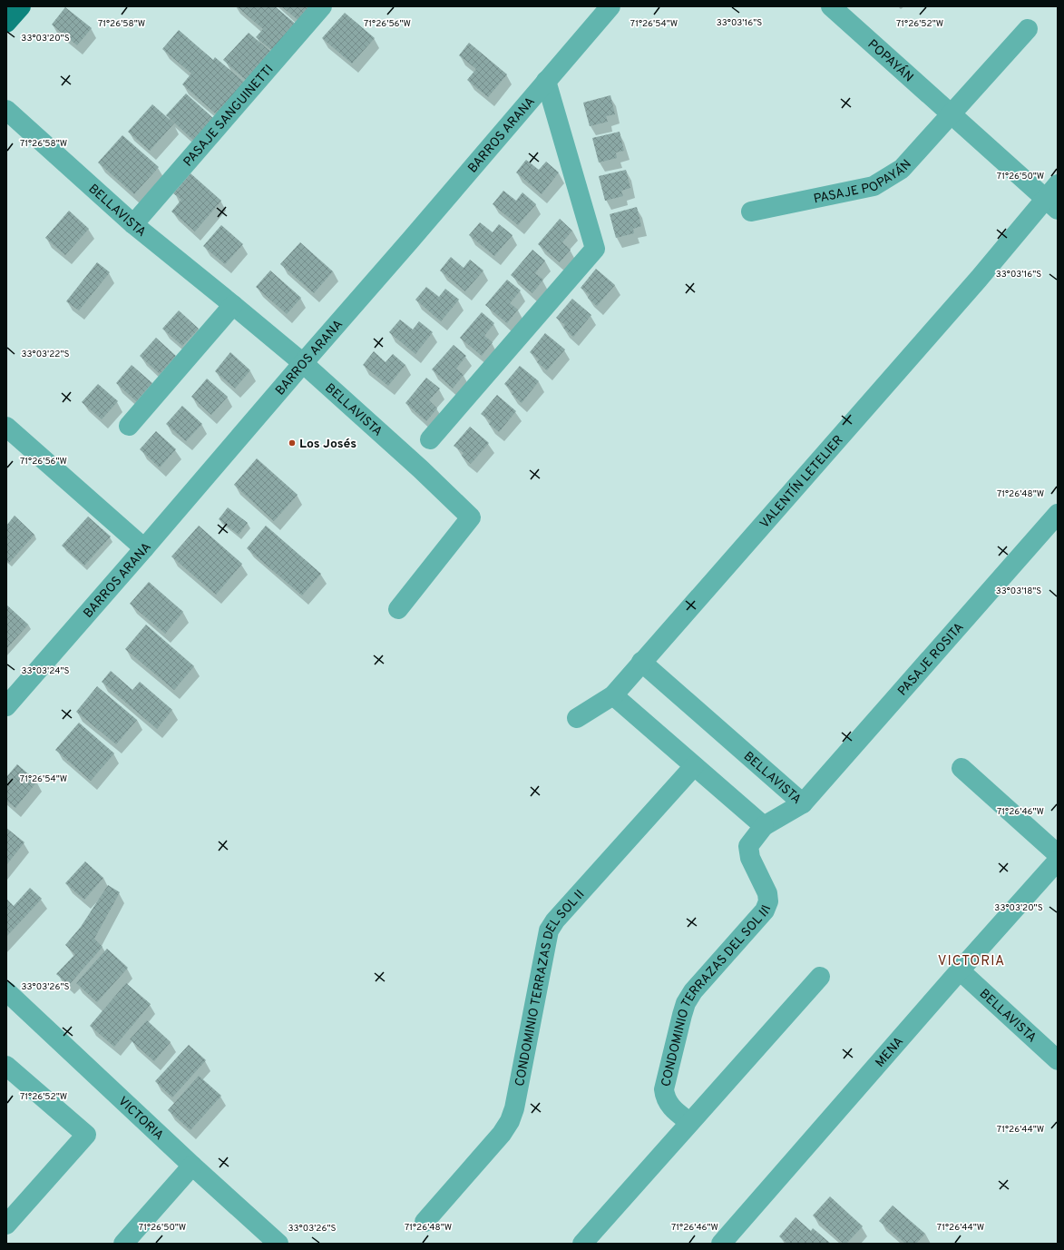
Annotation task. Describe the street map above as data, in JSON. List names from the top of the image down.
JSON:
{
  "streets": {
    "street": [
      "POPAYÁN",
      "PASAJE SANGUINETTI",
      "BARROS ARANA",
      "PASAJE POPAYÁN",
      "BELLAVISTA",
      "VALENTÍN LETELIER",
      "PASAJE ROSITA",
      "CONDOMINIO TERRAZAS DEL SOL II",
      "CONDOMINIO TERRAZAS DEL SOL III",
      "MENA",
      "VICTORIA"
    ]
  },
  "crossings": [
    ["POPAYÁN", "PASAJE POPAYÁN"],
    ["POPAYÁN", "VALENTÍN LETELIER"],
    ["PASAJE SANGUINETTI", "BELLAVISTA"],
    ["BARROS ARANA", "BELLAVISTA"],
    ["BELLAVISTA", "VALENTÍN LETELIER"],
    ["BELLAVISTA", "PASAJE ROSITA"],
    ["BELLAVISTA", "CONDOMINIO TERRAZAS DEL SOL III"],
    ["BELLAVISTA", "MENA"]
  ],
  "districts": ["VICTORIA"],
  "places": ["Los Josés"],
  "coordinates": [
    "33°03'16\"S",
    "71°26'58\"W",
    "71°26'56\"W",
    "71°26'54\"W",
    "71°26'52\"W",
    "33°03'20\"S",
    "71°26'50\"W",
    "33°03'22\"S",
    "71°26'48\"W",
    "33°03'18\"S",
    "33°03'24\"S",
    "71°26'46\"W",
    "33°03'26\"S",
    "71°26'44\"W"
  ]
}
